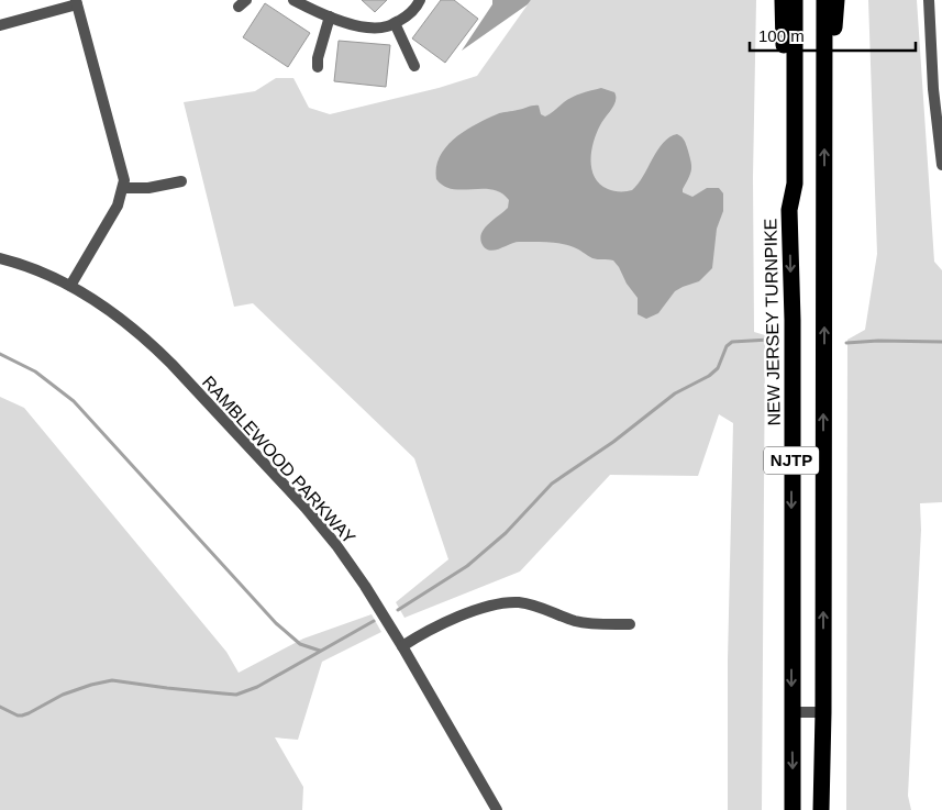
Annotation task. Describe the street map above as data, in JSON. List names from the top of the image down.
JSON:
{
  "streets": {
    "highway": ["NEW JERSEY TURNPIKE", "NJTP"],
    "street": ["RAMBLEWOOD PARKWAY"]
  },
  "scale_bar": "100 m"
}
